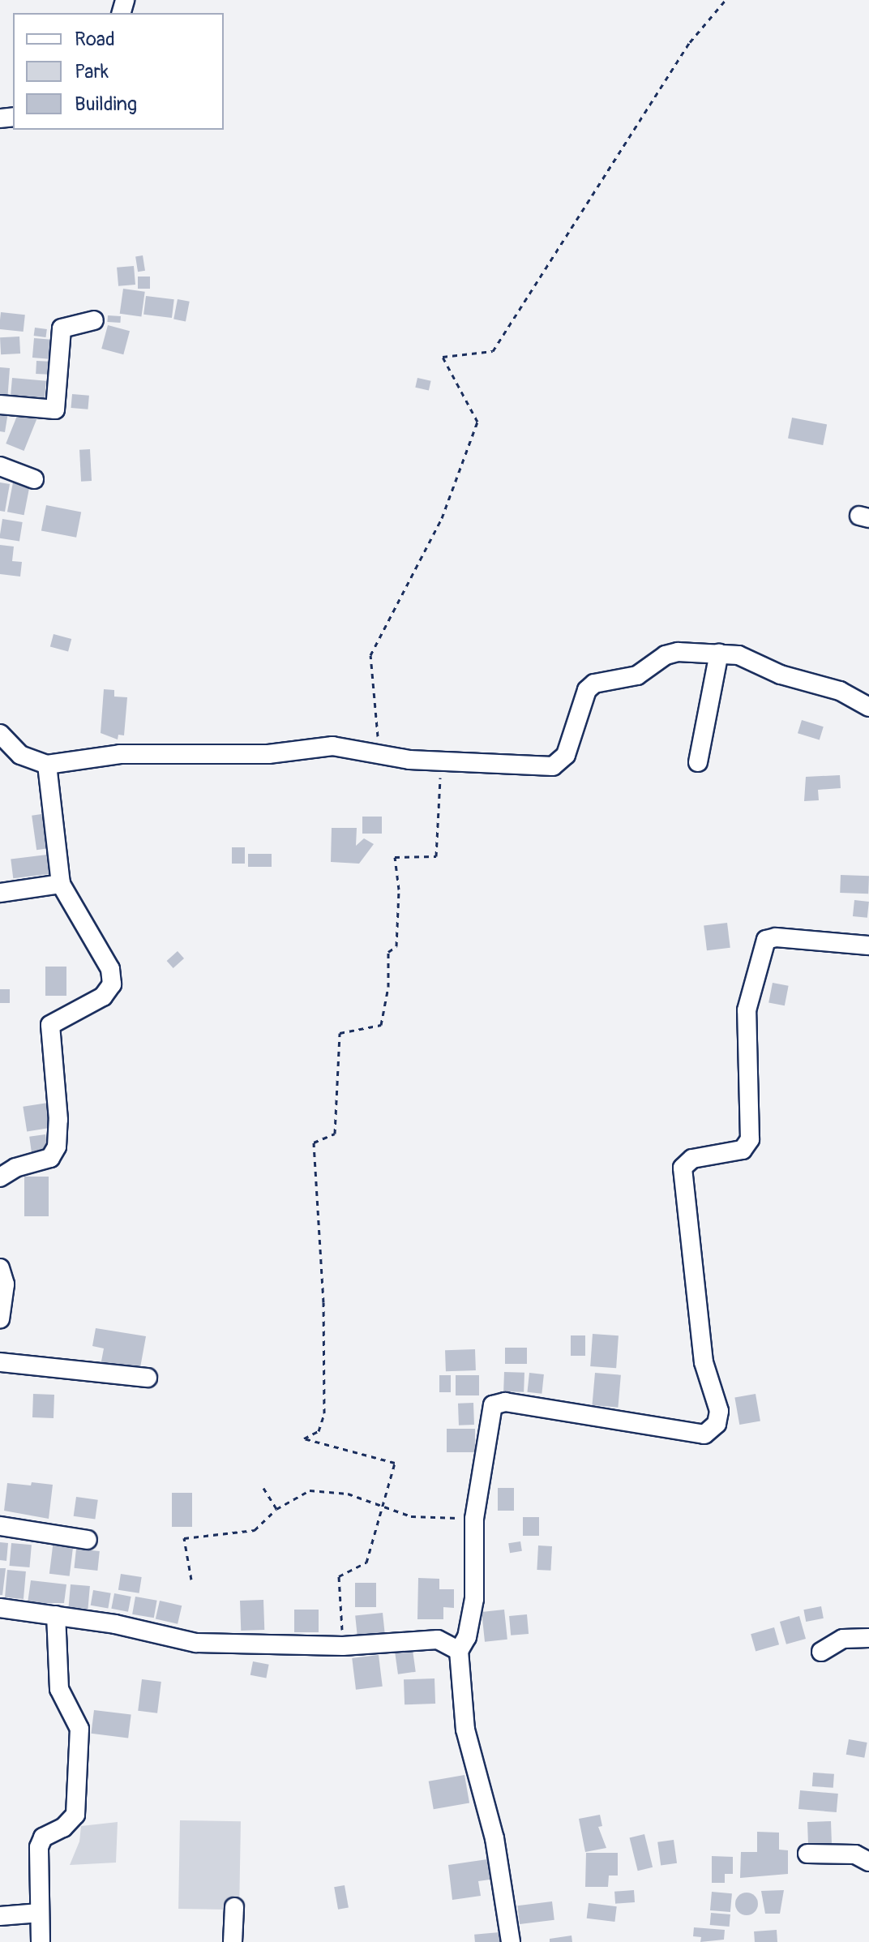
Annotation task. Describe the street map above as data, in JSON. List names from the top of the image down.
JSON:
{
  "legend": ["Road", "Park", "Building"]
}
